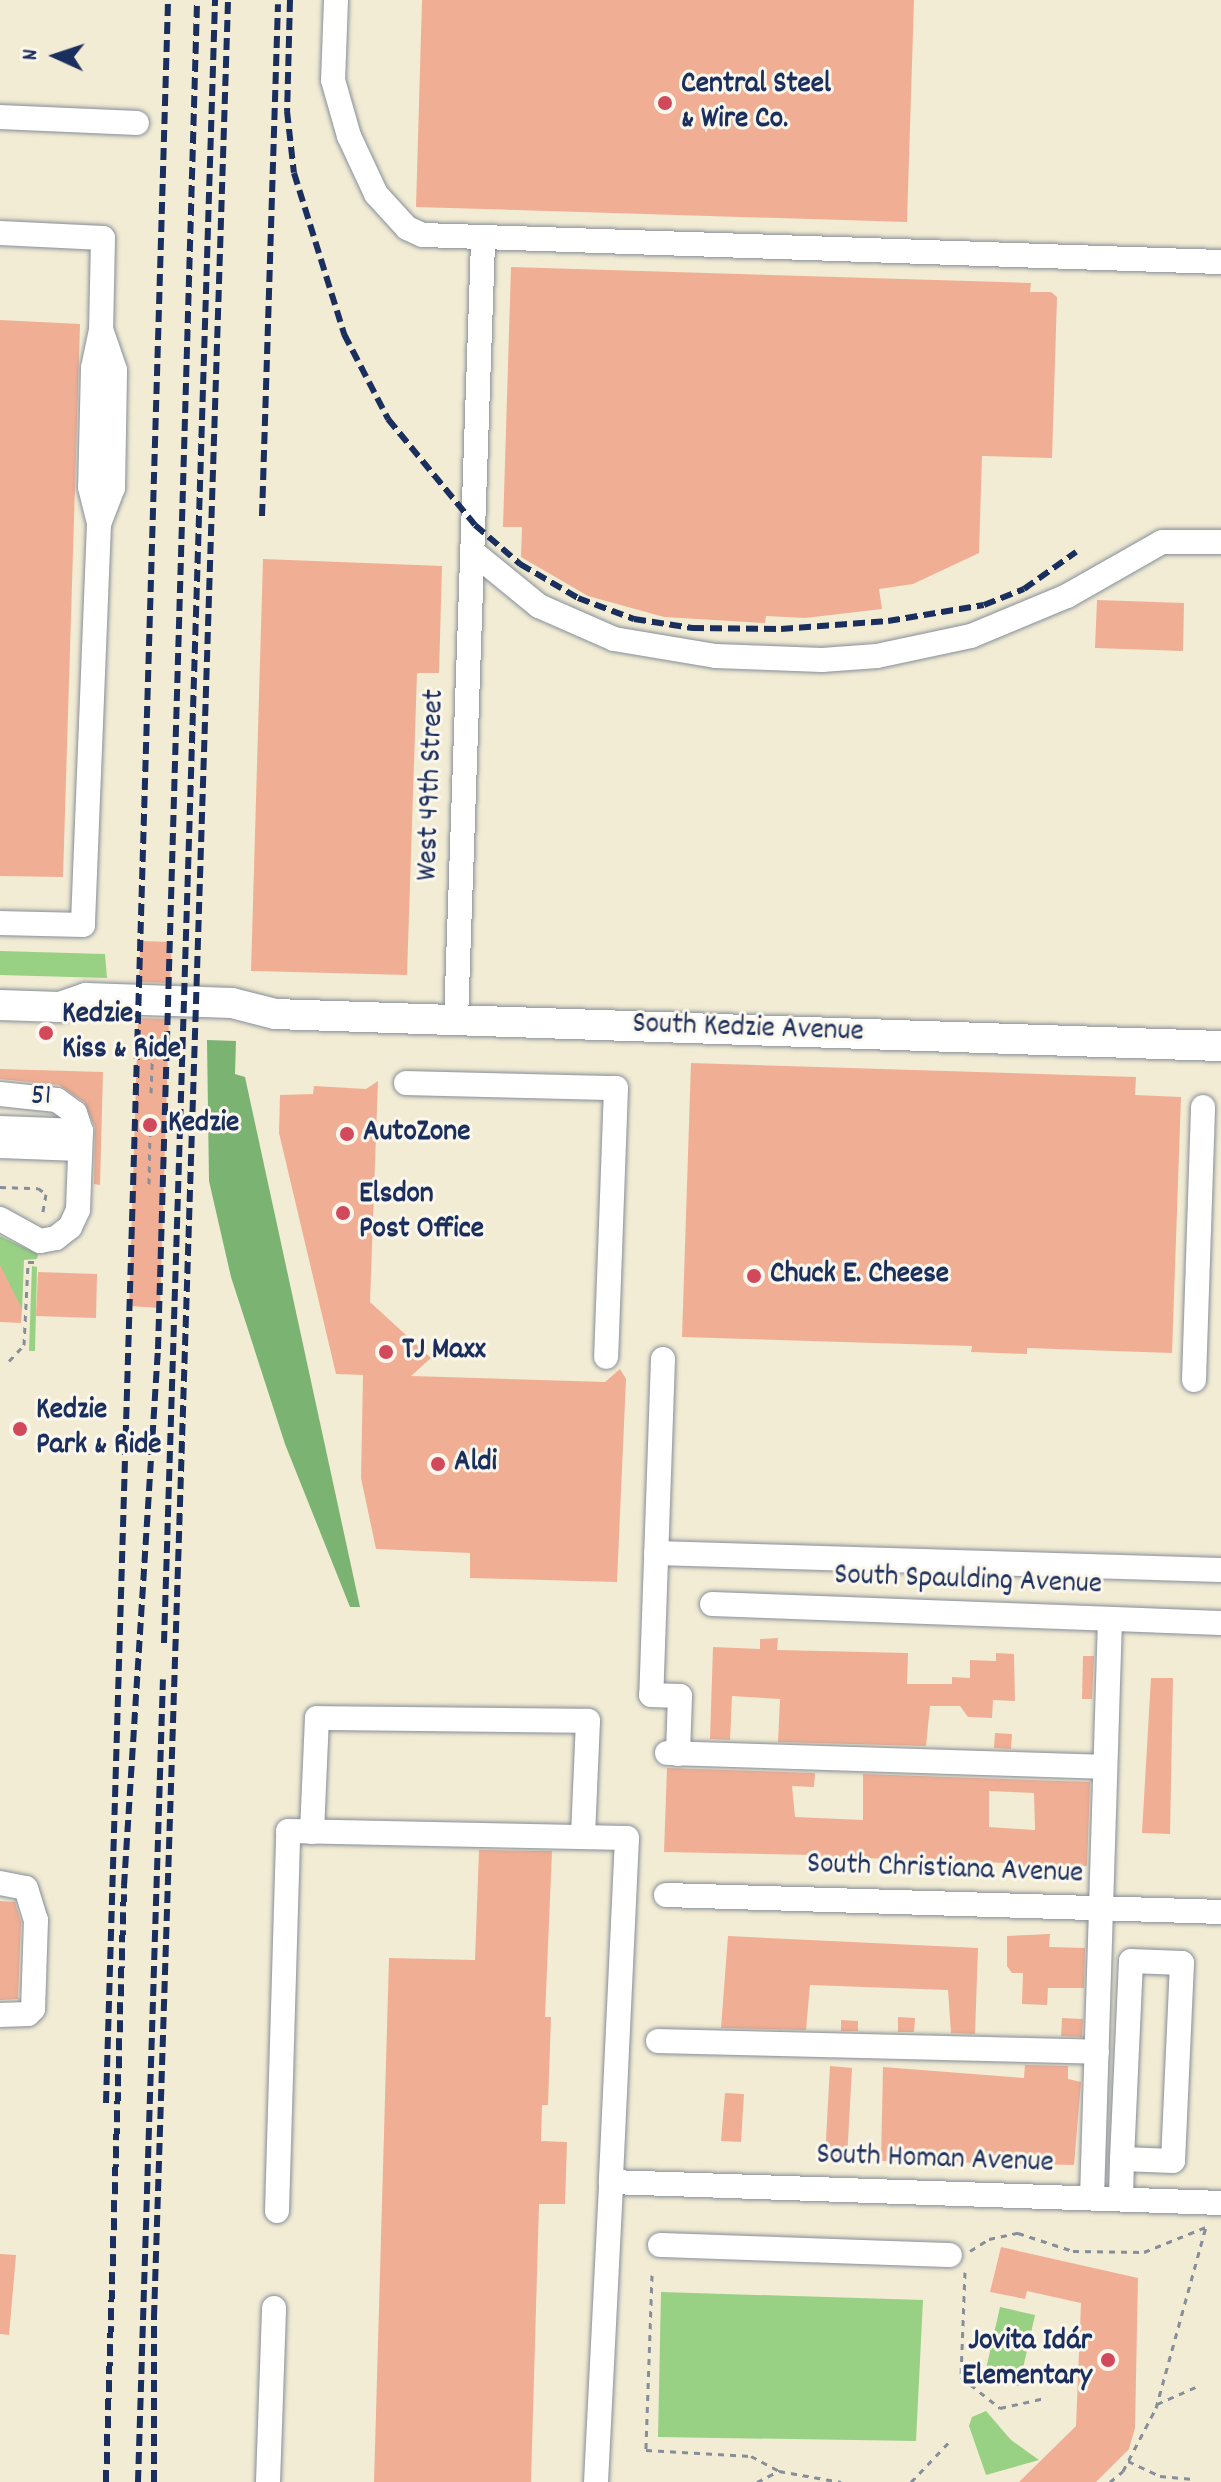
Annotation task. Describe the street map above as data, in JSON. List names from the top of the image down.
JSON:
{
  "streets": {
    "main road": ["South Kedzie Avenue"],
    "street": [
      "West 49th Street",
      "51",
      "South Spaulding Avenue",
      "South Christiana Avenue",
      "South Homan Avenue"
    ]
  },
  "crossings": [
    ["West 49th Street", "South Kedzie Avenue"]
  ],
  "places": [
    "Central Steel & Wire Co.",
    "Kedzie Kiss & Ride",
    "Kedzie",
    "AutoZone",
    "Elsdon Post Office",
    "Chuck E. Cheese",
    "TJ Maxx",
    "Kedzie Park & Ride",
    "Aldi",
    "Jovita Idár Elementary"
  ],
  "north": "left"
}
